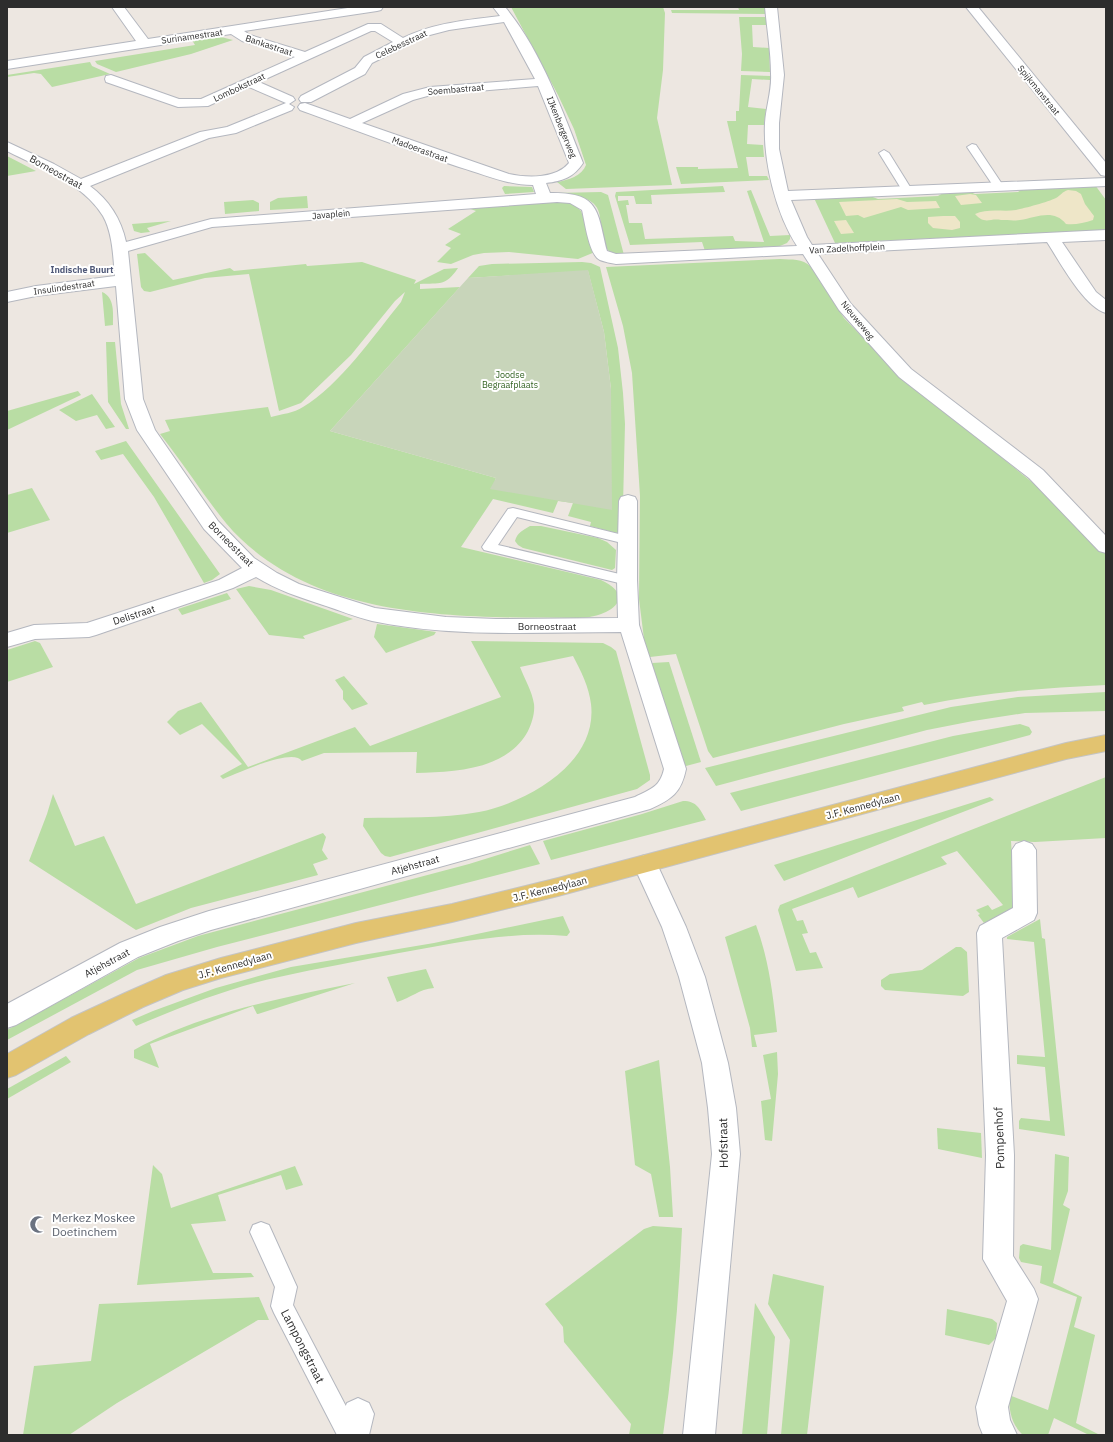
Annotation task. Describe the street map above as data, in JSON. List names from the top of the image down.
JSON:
{
  "streets": {
    "main road": ["J.F. Kennedylaan"],
    "street": [
      "Surinamestraat",
      "Celebesstraat",
      "Bankastraat",
      "Lombokstraat",
      "Soembastraat",
      "Spijkmanstraat",
      "IJkenbergerweg",
      "Madoerastraat",
      "Borneostraat",
      "Javaplein",
      "Van Zadelhoffplein",
      "Insulindestraat",
      "Nieuweweg",
      "Delistraat",
      "Atjehstraat",
      "Pompenhof",
      "Hofstraat"
    ],
    "lane": ["Lampongstraat"]
  },
  "crossings": [
    ["Surinamestraat", "Bankastraat"],
    ["Celebesstraat", "Lombokstraat"],
    ["Celebesstraat", "IJkenbergerweg"],
    ["Celebesstraat", "Madoerastraat"],
    ["Celebesstraat", "Borneostraat"],
    ["Bankastraat", "Lombokstraat"],
    ["Soembastraat", "IJkenbergerweg"],
    ["Soembastraat", "Madoerastraat"],
    ["IJkenbergerweg", "Madoerastraat"],
    ["Borneostraat", "Javaplein"],
    ["Borneostraat", "Insulindestraat"],
    ["Borneostraat", "Delistraat"],
    ["Borneostraat", "Atjehstraat"],
    ["Javaplein", "Van Zadelhoffplein"],
    ["Van Zadelhoffplein", "Nieuweweg"],
    ["J.F. Kennedylaan", "Hofstraat"]
  ],
  "districts": ["Indische Buurt"],
  "parks": ["Joodse Begraafplaats"],
  "places": {
    "mosque": ["Merkez Moskee Doetinchem"]
  }
}
